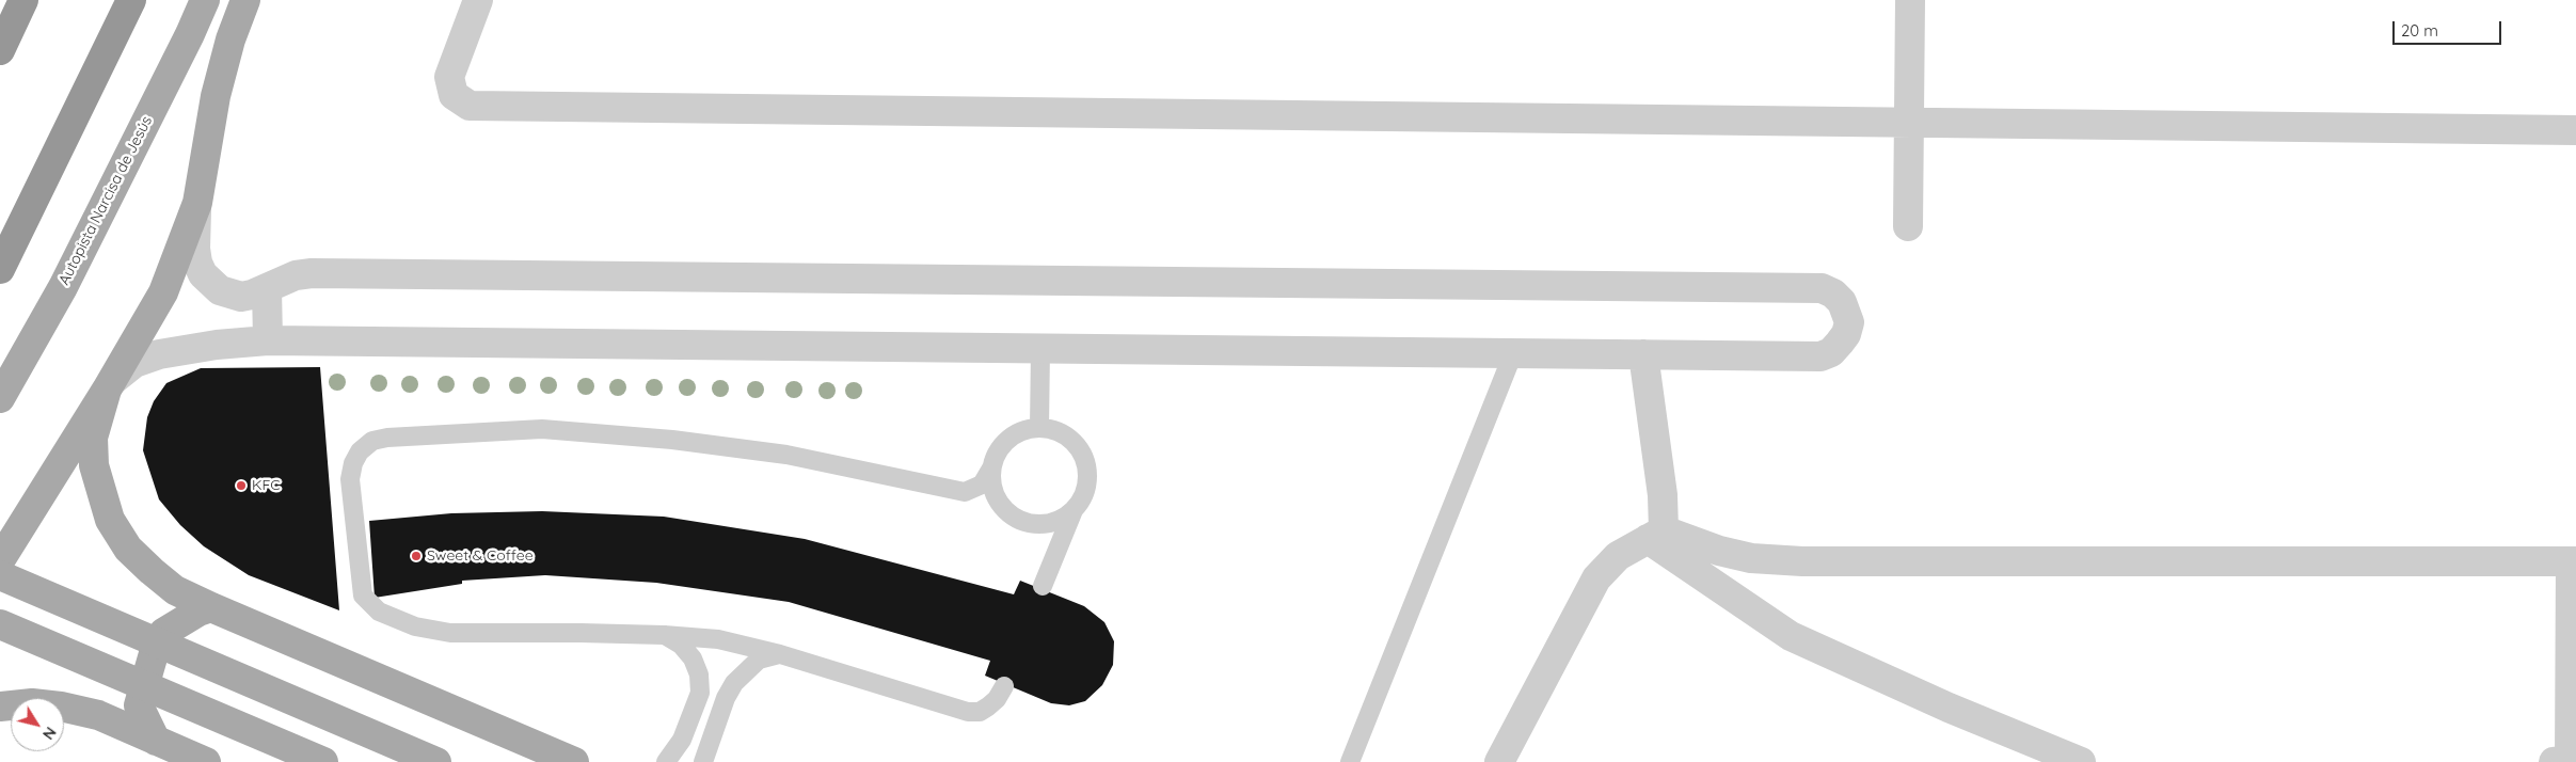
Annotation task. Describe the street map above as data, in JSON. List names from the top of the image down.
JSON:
{
  "streets": {
    "main road": ["Autopista Narcisa de Jesús"]
  },
  "places": ["KFC", "Sweet & Coffee"],
  "scale_bar": "20 m",
  "north": "bottom right"
}
